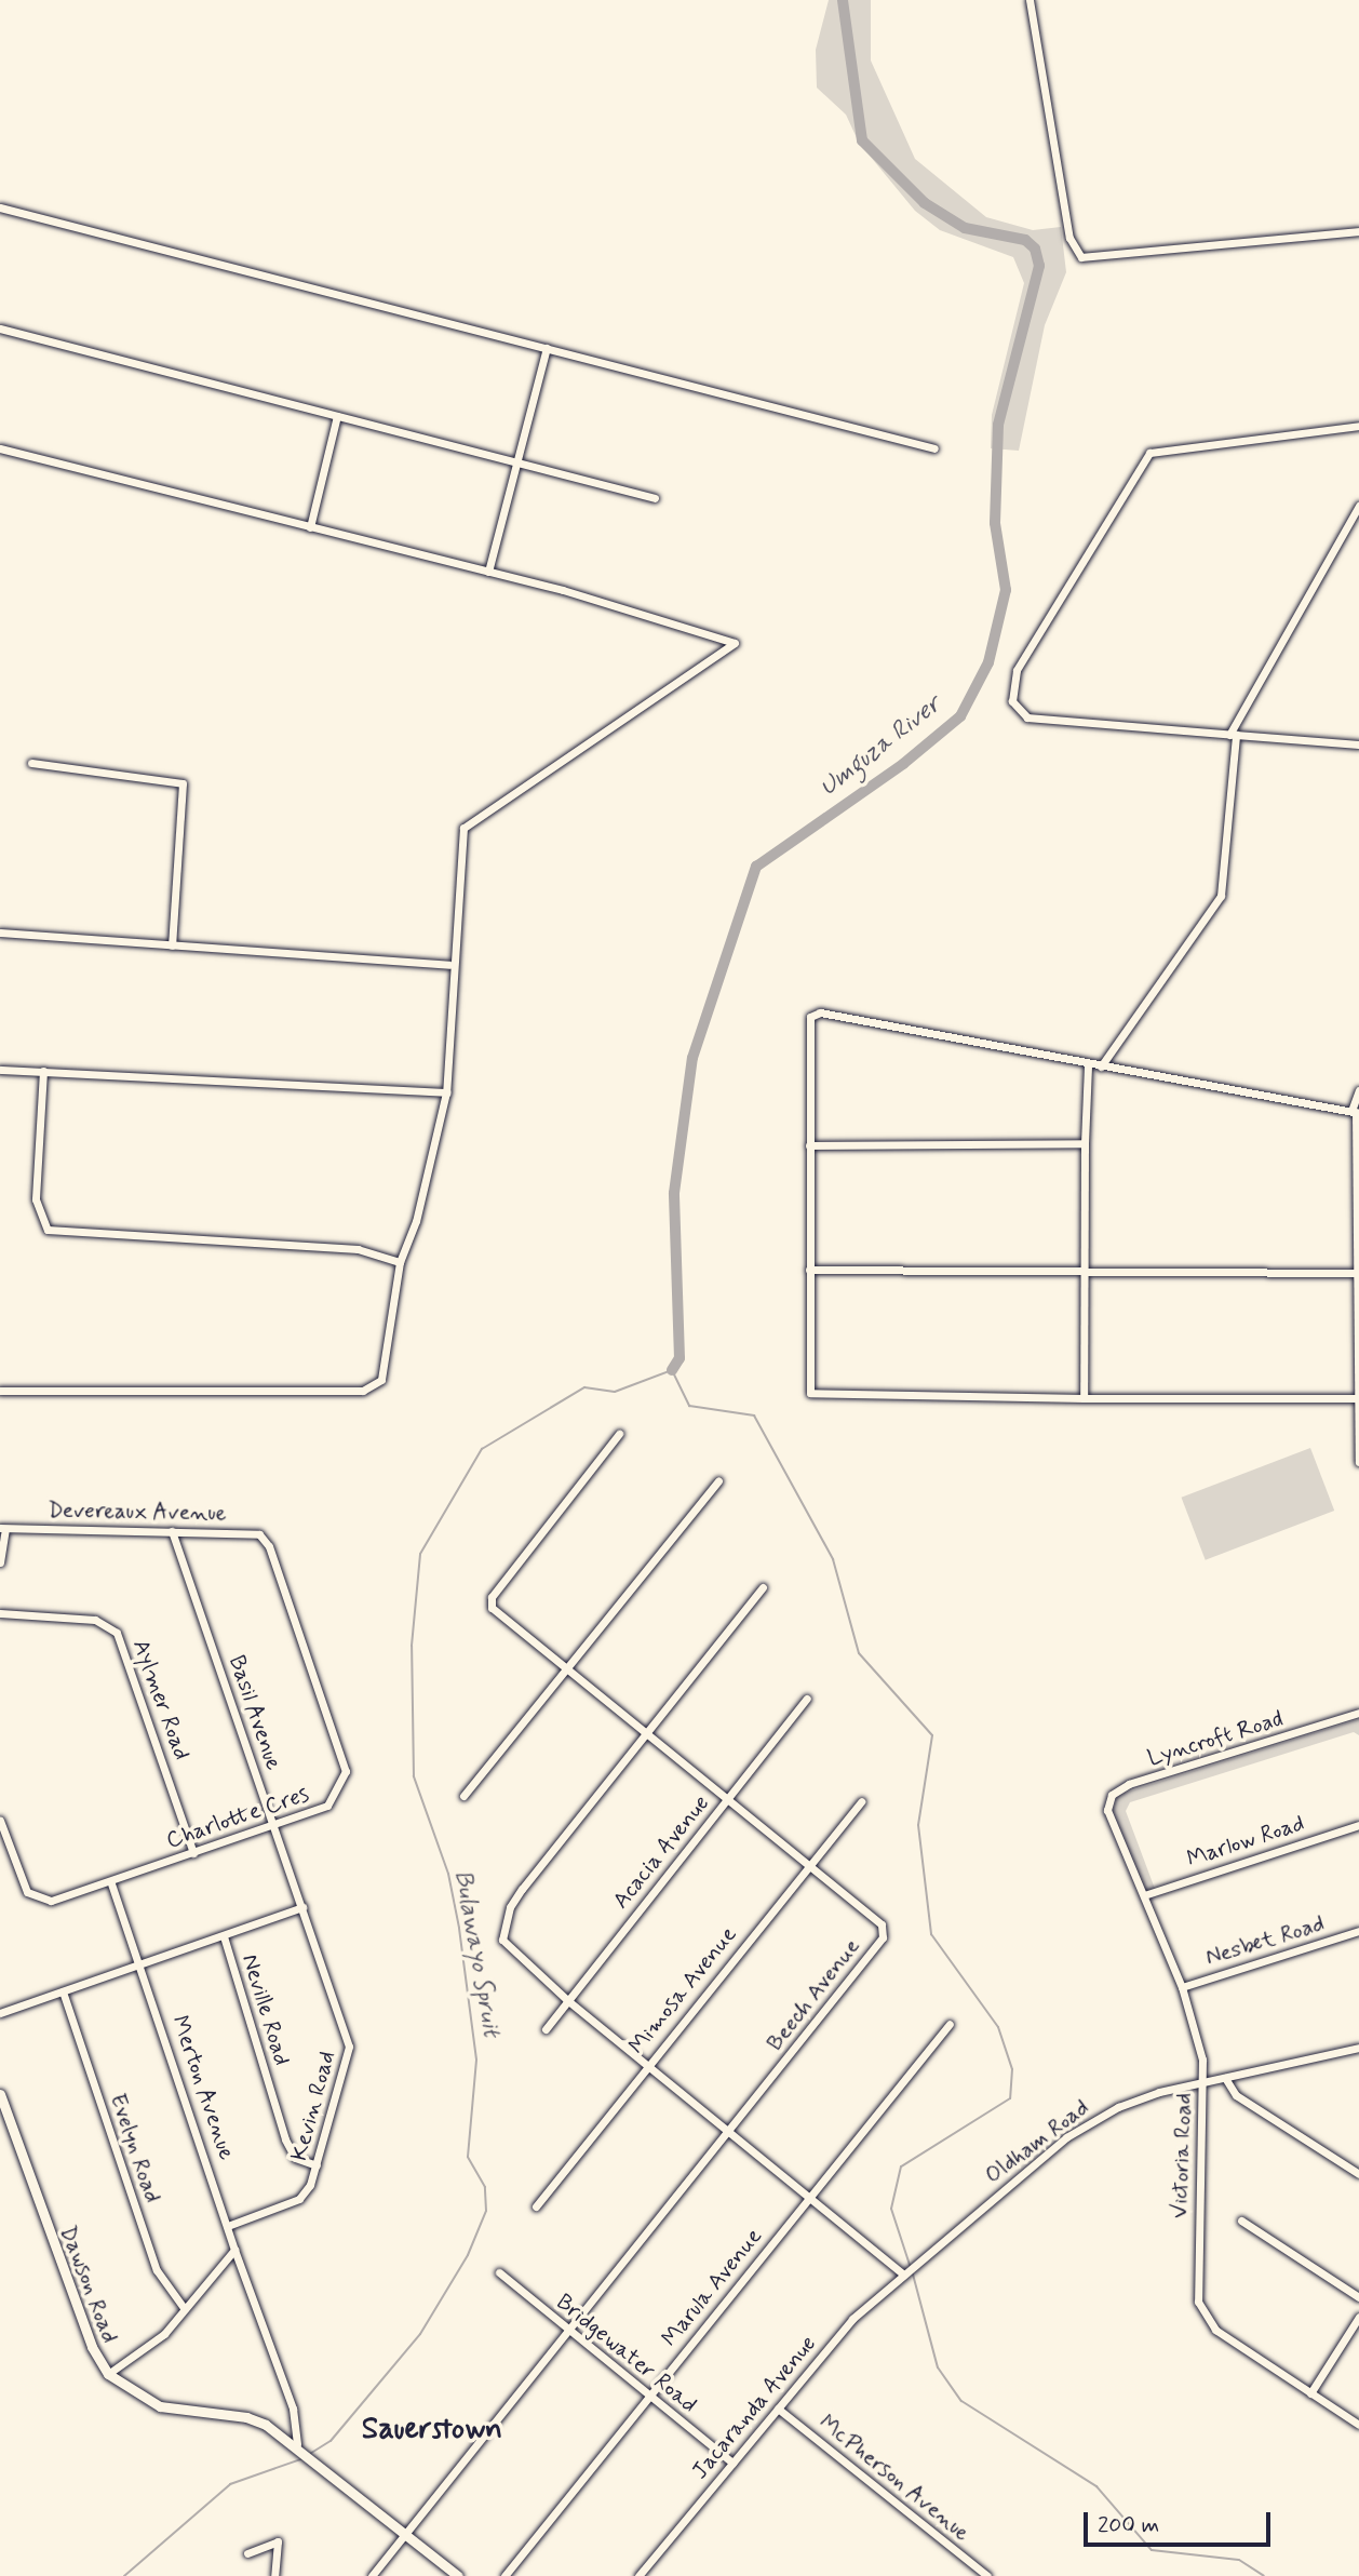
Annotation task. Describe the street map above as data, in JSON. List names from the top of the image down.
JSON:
{
  "streets": {
    "street": [
      "Devereaux Avenue",
      "Aylmer Road",
      "Basil Avenue",
      "Lyncroft Road",
      "Charlotte Cres",
      "Marlow Road",
      "Acacia Avenue",
      "Nesbet Road",
      "Mimosa Avenue",
      "Beech Avenue",
      "Neville Road",
      "Merton Avenue",
      "Kevin Road",
      "Oldham Road",
      "Evelyn Road",
      "Victoria Road",
      "Dawson Road",
      "Marula Avenue",
      "Bridgewater Road",
      "Jacaranda Avenue",
      "McPherson Avenue"
    ]
  },
  "crossings": [
    ["Devereaux Avenue", "Basil Avenue"],
    ["Devereaux Avenue", "Charlotte Cres"],
    ["Aylmer Road", "Charlotte Cres"],
    ["Basil Avenue", "Charlotte Cres"],
    ["Basil Avenue", "Kevin Road"],
    ["Lyncroft Road", "Victoria Road"],
    ["Marlow Road", "Victoria Road"],
    ["Acacia Avenue", "Beech Avenue"],
    ["Nesbet Road", "Victoria Road"],
    ["Mimosa Avenue", "Beech Avenue"],
    ["Beech Avenue", "Dawson Road"],
    ["Beech Avenue", "Bridgewater Road"],
    ["Neville Road", "Kevin Road"],
    ["Merton Avenue", "Kevin Road"],
    ["Merton Avenue", "Dawson Road"],
    ["Oldham Road", "Victoria Road"],
    ["Oldham Road", "Jacaranda Avenue"],
    ["Marula Avenue", "Bridgewater Road"],
    ["Bridgewater Road", "Jacaranda Avenue"],
    ["Jacaranda Avenue", "McPherson Avenue"]
  ],
  "districts": ["Sauerstown"],
  "water": ["Umguza River", "Bulawayo Spruit"],
  "scale_bar": "200 m"
}
